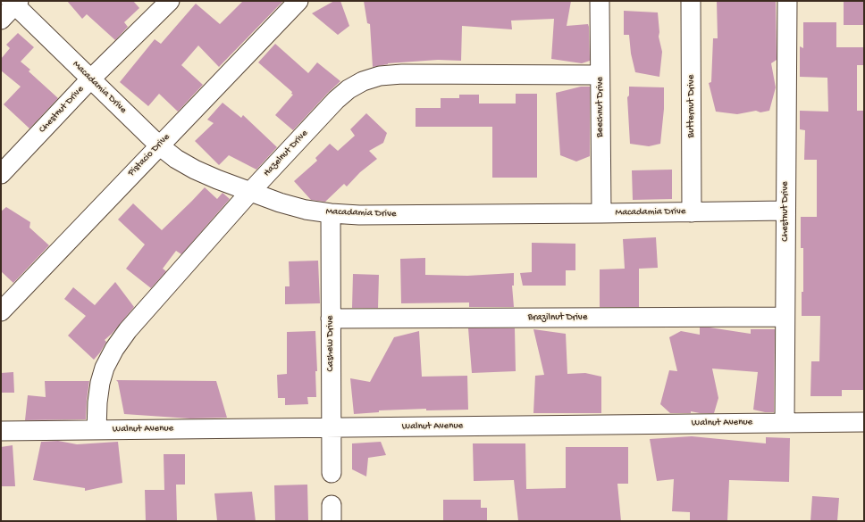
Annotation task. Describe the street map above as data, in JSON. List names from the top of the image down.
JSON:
{
  "streets": {
    "street": [
      "Macadamia Drive",
      "Butternut Drive",
      "Beechnut Drive",
      "Chestnut Drive",
      "Hazelnut Drive",
      "Pistacio Drive",
      "Brazilnut Drive",
      "Cashew Drive",
      "Walnut Avenue"
    ]
  },
  "crossings": [
    ["Macadamia Drive", "Butternut Drive"],
    ["Macadamia Drive", "Beechnut Drive"],
    ["Macadamia Drive", "Chestnut Drive"],
    ["Macadamia Drive", "Hazelnut Drive"],
    ["Macadamia Drive", "Pistacio Drive"],
    ["Macadamia Drive", "Cashew Drive"],
    ["Beechnut Drive", "Hazelnut Drive"],
    ["Chestnut Drive", "Brazilnut Drive"],
    ["Chestnut Drive", "Walnut Avenue"],
    ["Hazelnut Drive", "Walnut Avenue"],
    ["Brazilnut Drive", "Cashew Drive"],
    ["Cashew Drive", "Walnut Avenue"]
  ]
}
